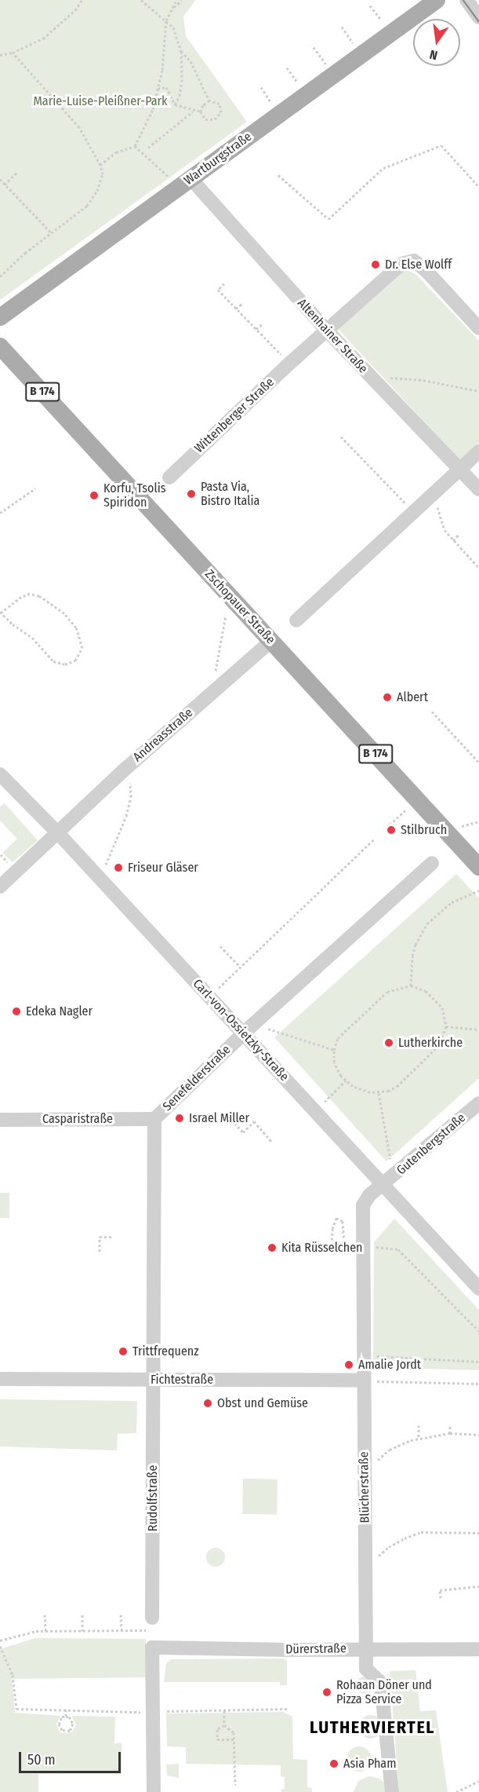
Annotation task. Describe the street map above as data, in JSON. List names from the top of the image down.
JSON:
{
  "streets": {
    "main road": ["Wartburgstraße", "B 174", "Zschopauer Straße"],
    "street": [
      "Altenhainer Straße",
      "Wittenberger Straße",
      "Andreasstraße",
      "Carl-von-Ossietzky-Straße",
      "Senefelderstraße",
      "Casparistraße",
      "Gutenbergstraße",
      "Fichtestraße",
      "Blücherstraße",
      "Rudolfstraße",
      "Dürerstraße"
    ]
  },
  "crossings": [
    ["Wartburgstraße", "Altenhainer Straße"],
    ["Altenhainer Straße", "Wittenberger Straße"],
    ["Zschopauer Straße", "Andreasstraße"],
    ["Andreasstraße", "Carl-von-Ossietzky-Straße"],
    ["Carl-von-Ossietzky-Straße", "Senefelderstraße"],
    ["Carl-von-Ossietzky-Straße", "Gutenbergstraße"],
    ["Carl-von-Ossietzky-Straße", "Blücherstraße"],
    ["Senefelderstraße", "Casparistraße"],
    ["Senefelderstraße", "Fichtestraße"],
    ["Senefelderstraße", "Rudolfstraße"],
    ["Gutenbergstraße", "Blücherstraße"],
    ["Fichtestraße", "Blücherstraße"],
    ["Fichtestraße", "Rudolfstraße"],
    ["Blücherstraße", "Dürerstraße"]
  ],
  "districts": ["LUTHERVIERTEL"],
  "parks": ["Marie-Luise-Pleißner-Park"],
  "places": [
    "Dr. Else Wolff",
    "Pasta Via, Bistro Italia",
    "Korfu, Tsolis Spiridon",
    "Albert",
    "Stilbruch",
    "Friseur Gläser",
    "Edeka Nagler",
    "Lutherkirche",
    "Israel Miller",
    "Kita Rüsselchen",
    "Trittfrequenz",
    "Amalie Jordt",
    "Obst und Gemüse",
    "Rohaan Döner und Pizza Service",
    "Asia Pham"
  ],
  "scale_bar": "50 m",
  "north": "bottom"
}
